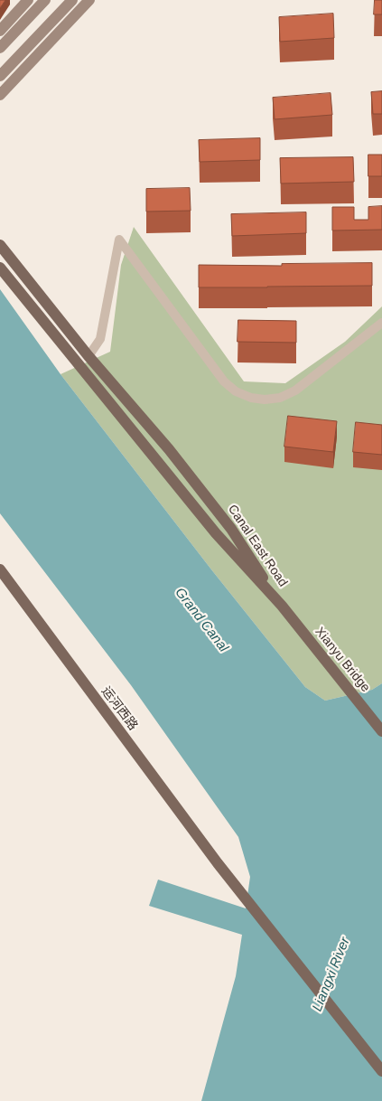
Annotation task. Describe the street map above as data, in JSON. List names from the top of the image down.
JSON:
{
  "streets": {
    "main road": ["Canal East Road", "Xianyu Bridge", "运河西路"]
  },
  "crossings": [
    ["Canal East Road", "Xianyu Bridge"]
  ],
  "water": ["Grand Canal", "Liangxi River"]
}
